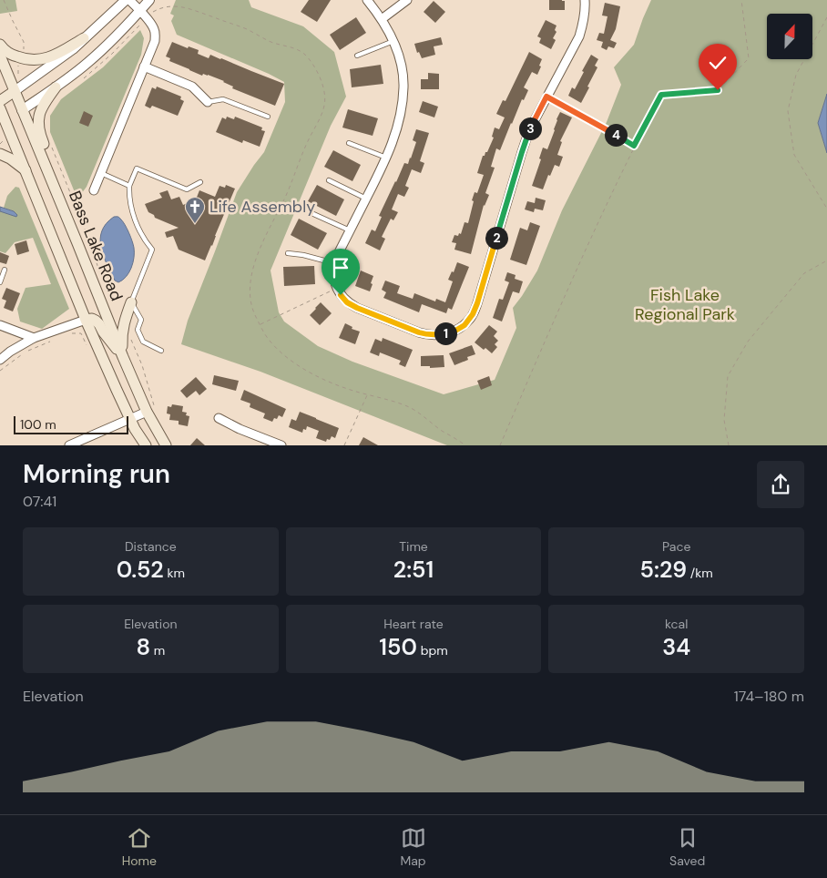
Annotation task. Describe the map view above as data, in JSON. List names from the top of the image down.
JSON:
{
  "streets": {
    "main road": ["Bass Lake Road"]
  },
  "parks": ["Fish Lake Regional Park"],
  "places": {
    "church": ["Life Assembly"]
  },
  "scale_bar": "100 m",
  "north": "top",
  "page": {
    "pins": [
      "3",
      "4",
      "2",
      "1"
    ],
    "scale": "100 m",
    "heading": ["Morning run", "07:41"],
    "stats": [
      ["Distance", "0.52 km"],
      ["Time", "2:51"],
      ["Pace", "5:29 /km"],
      ["Elevation", "8 m"],
      ["Heart rate", "150 bpm"],
      ["kcal", "34"]
    ],
    "chart": ["Elevation", "174–180 m"],
    "tabs": ["Home", "Map", "Saved"]
  }
}
